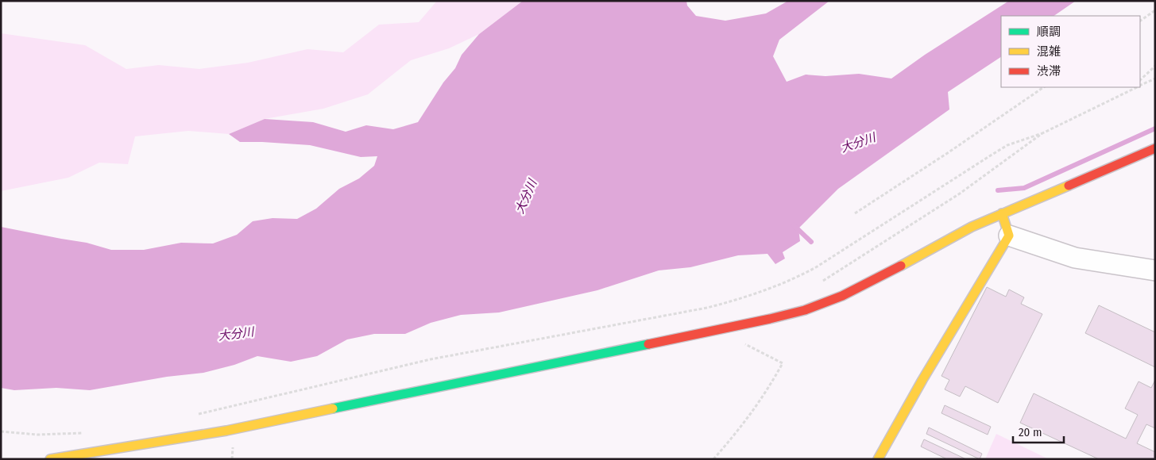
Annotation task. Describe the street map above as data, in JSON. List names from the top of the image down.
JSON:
{
  "water": ["大分川"],
  "legend": ["順調", "混雑", "渋滞"],
  "scale_bar": "20 m"
}
